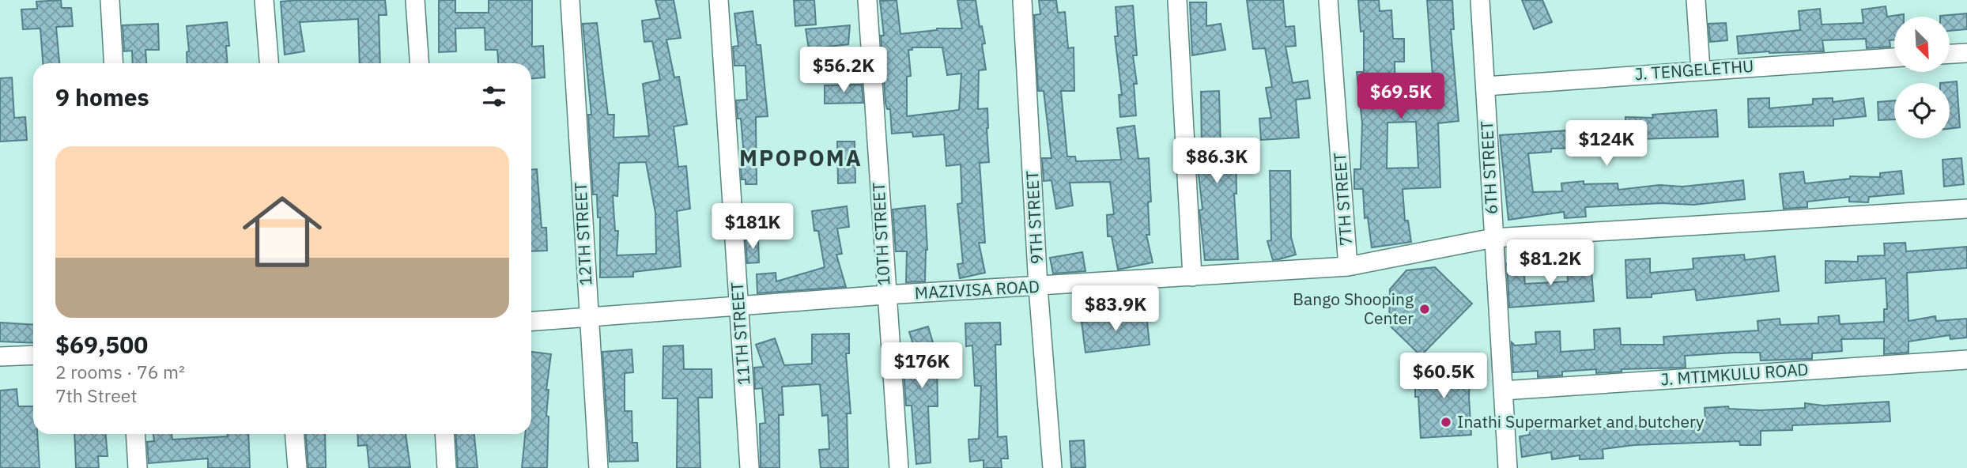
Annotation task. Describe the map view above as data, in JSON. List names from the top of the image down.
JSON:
{
  "streets": {
    "street": [
      "J. TENGELETHU",
      "6TH STREET",
      "7TH STREET",
      "9TH STREET",
      "12TH STREET",
      "10TH STREET",
      "MAZIVISA ROAD",
      "11TH STREET",
      "J. MTIMKULU ROAD"
    ]
  },
  "crossings": [
    ["J. TENGELETHU", "6TH STREET"],
    ["6TH STREET", "MAZIVISA ROAD"],
    ["6TH STREET", "J. MTIMKULU ROAD"],
    ["7TH STREET", "MAZIVISA ROAD"],
    ["9TH STREET", "MAZIVISA ROAD"],
    ["12TH STREET", "MAZIVISA ROAD"],
    ["10TH STREET", "MAZIVISA ROAD"],
    ["MAZIVISA ROAD", "11TH STREET"]
  ],
  "districts": ["MPOPOMA"],
  "places": ["Bango Shooping Center", "Inathi Supermarket and butchery"],
  "north": "bottom right",
  "page": {
    "price": [
      "$56.2K",
      "$69.5K",
      "$124K",
      "$86.3K",
      "$181K",
      "$81.2K",
      "$83.9K",
      "$176K",
      "$60.5K"
    ],
    "heading": "9 homes",
    "list": [
      {
        "name": "$69,500",
        "note": "2 rooms · 76 m² · 7th Street"
      }
    ]
  }
}
